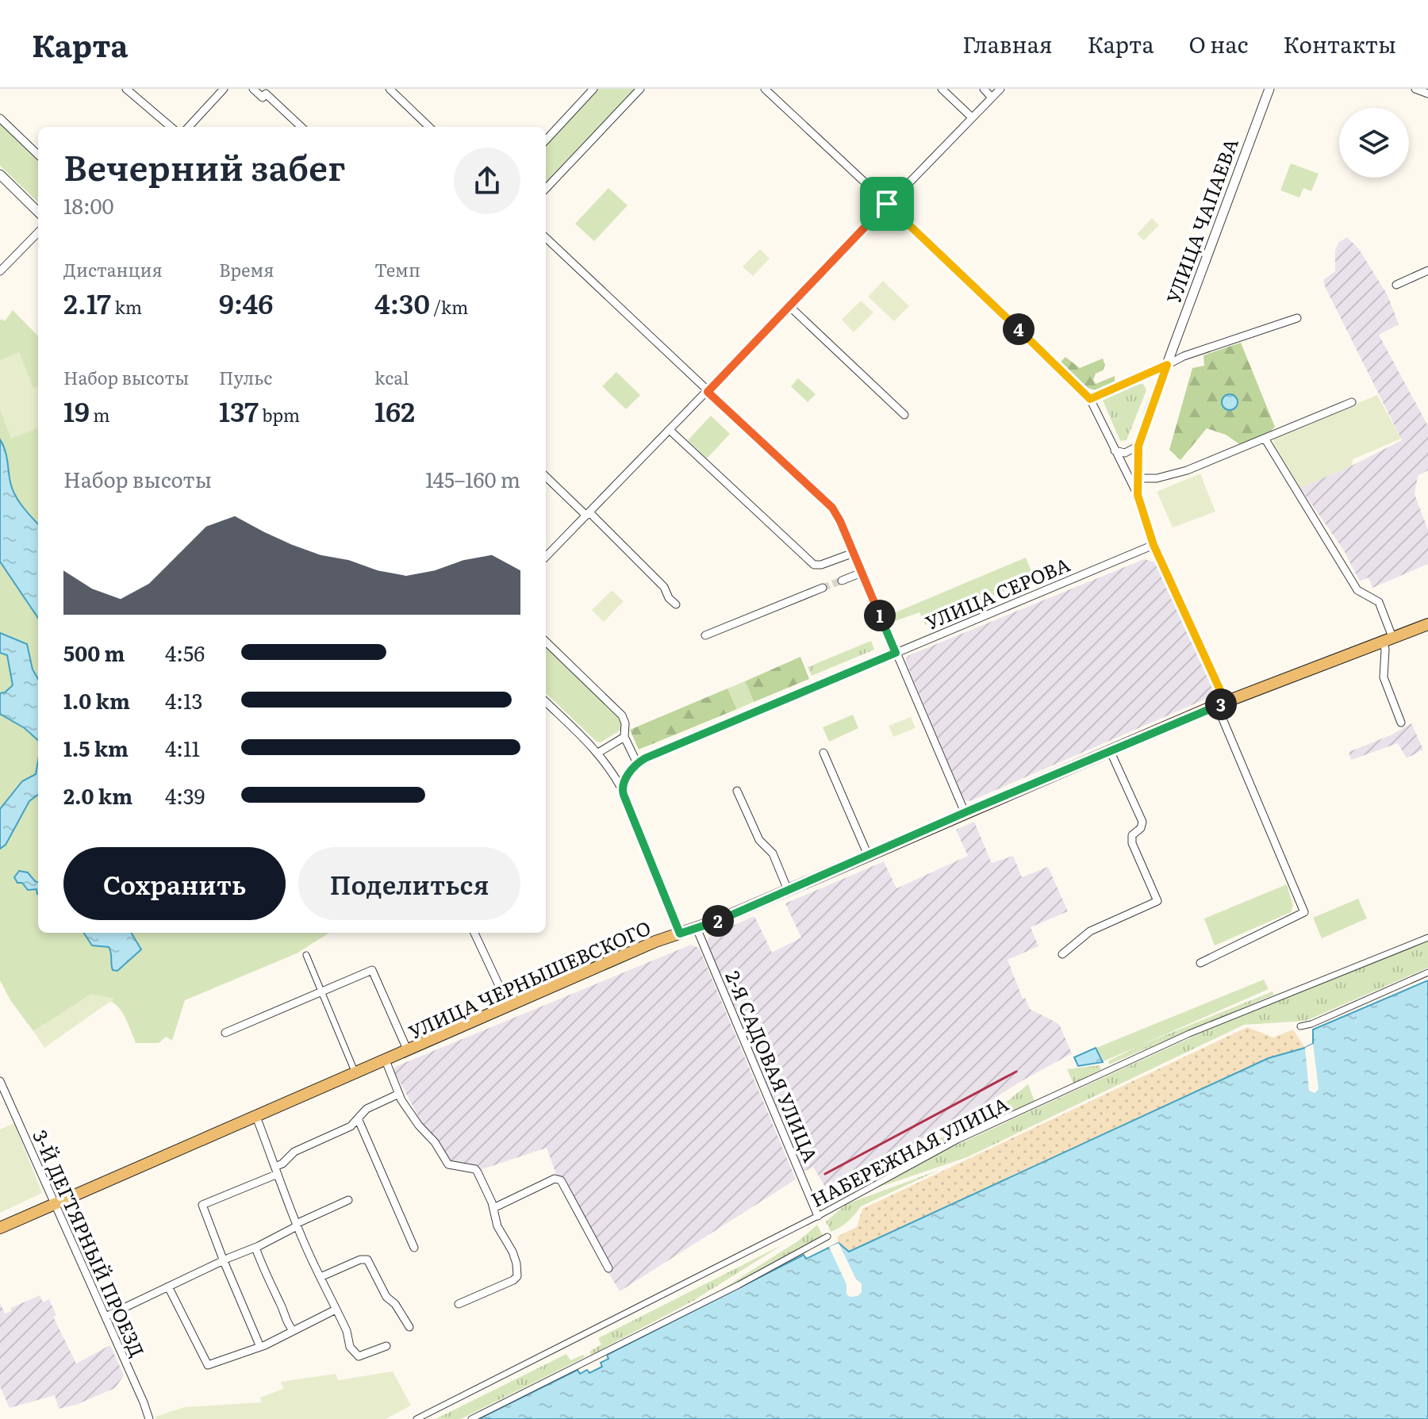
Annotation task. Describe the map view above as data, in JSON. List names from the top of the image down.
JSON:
{
  "streets": {
    "main road": ["УЛИЦА ЧЕРНЫШЕВСКОГО"],
    "street": [
      "УЛИЦА ЧАПАЕВА",
      "УЛИЦА СЕРОВА",
      "2-Я САДОВАЯ УЛИЦА",
      "НАБЕРЕЖНАЯ УЛИЦА",
      "3-Й ДЕГТЯРНЫЙ ПРОЕЗД"
    ]
  },
  "crossings": [
    ["УЛИЦА ЧАПАЕВА", "УЛИЦА СЕРОВА"],
    ["УЛИЦА ЧАПАЕВА", "УЛИЦА ЧЕРНЫШЕВСКОГО"],
    ["УЛИЦА ЧЕРНЫШЕВСКОГО", "2-Я САДОВАЯ УЛИЦА"],
    ["УЛИЦА ЧЕРНЫШЕВСКОГО", "3-Й ДЕГТЯРНЫЙ ПРОЕЗД"],
    ["2-Я САДОВАЯ УЛИЦА", "НАБЕРЕЖНАЯ УЛИЦА"]
  ],
  "page": {
    "header": "Карта",
    "nav": [
      "Главная",
      "Карта",
      "О нас",
      "Контакты"
    ],
    "heading": ["Вечерний забег", "18:00"],
    "stats": [
      ["Дистанция", "2.17 km"],
      ["Время", "9:46"],
      ["Темп", "4:30 /km"],
      ["Набор высоты", "19 m"],
      ["Пульс", "137 bpm"],
      ["kcal", "162"]
    ],
    "pins": [
      "4",
      "1",
      "3",
      "2"
    ],
    "chart": ["Набор высоты", "145–160 m"],
    "list": [
      {
        "name": "500 m",
        "note": "4:56"
      },
      {
        "name": "1.0 km",
        "note": "4:13"
      },
      {
        "name": "1.5 km",
        "note": "4:11"
      },
      {
        "name": "2.0 km",
        "note": "4:39"
      }
    ],
    "buttons": ["Сохранить", "Поделиться"]
  }
}
